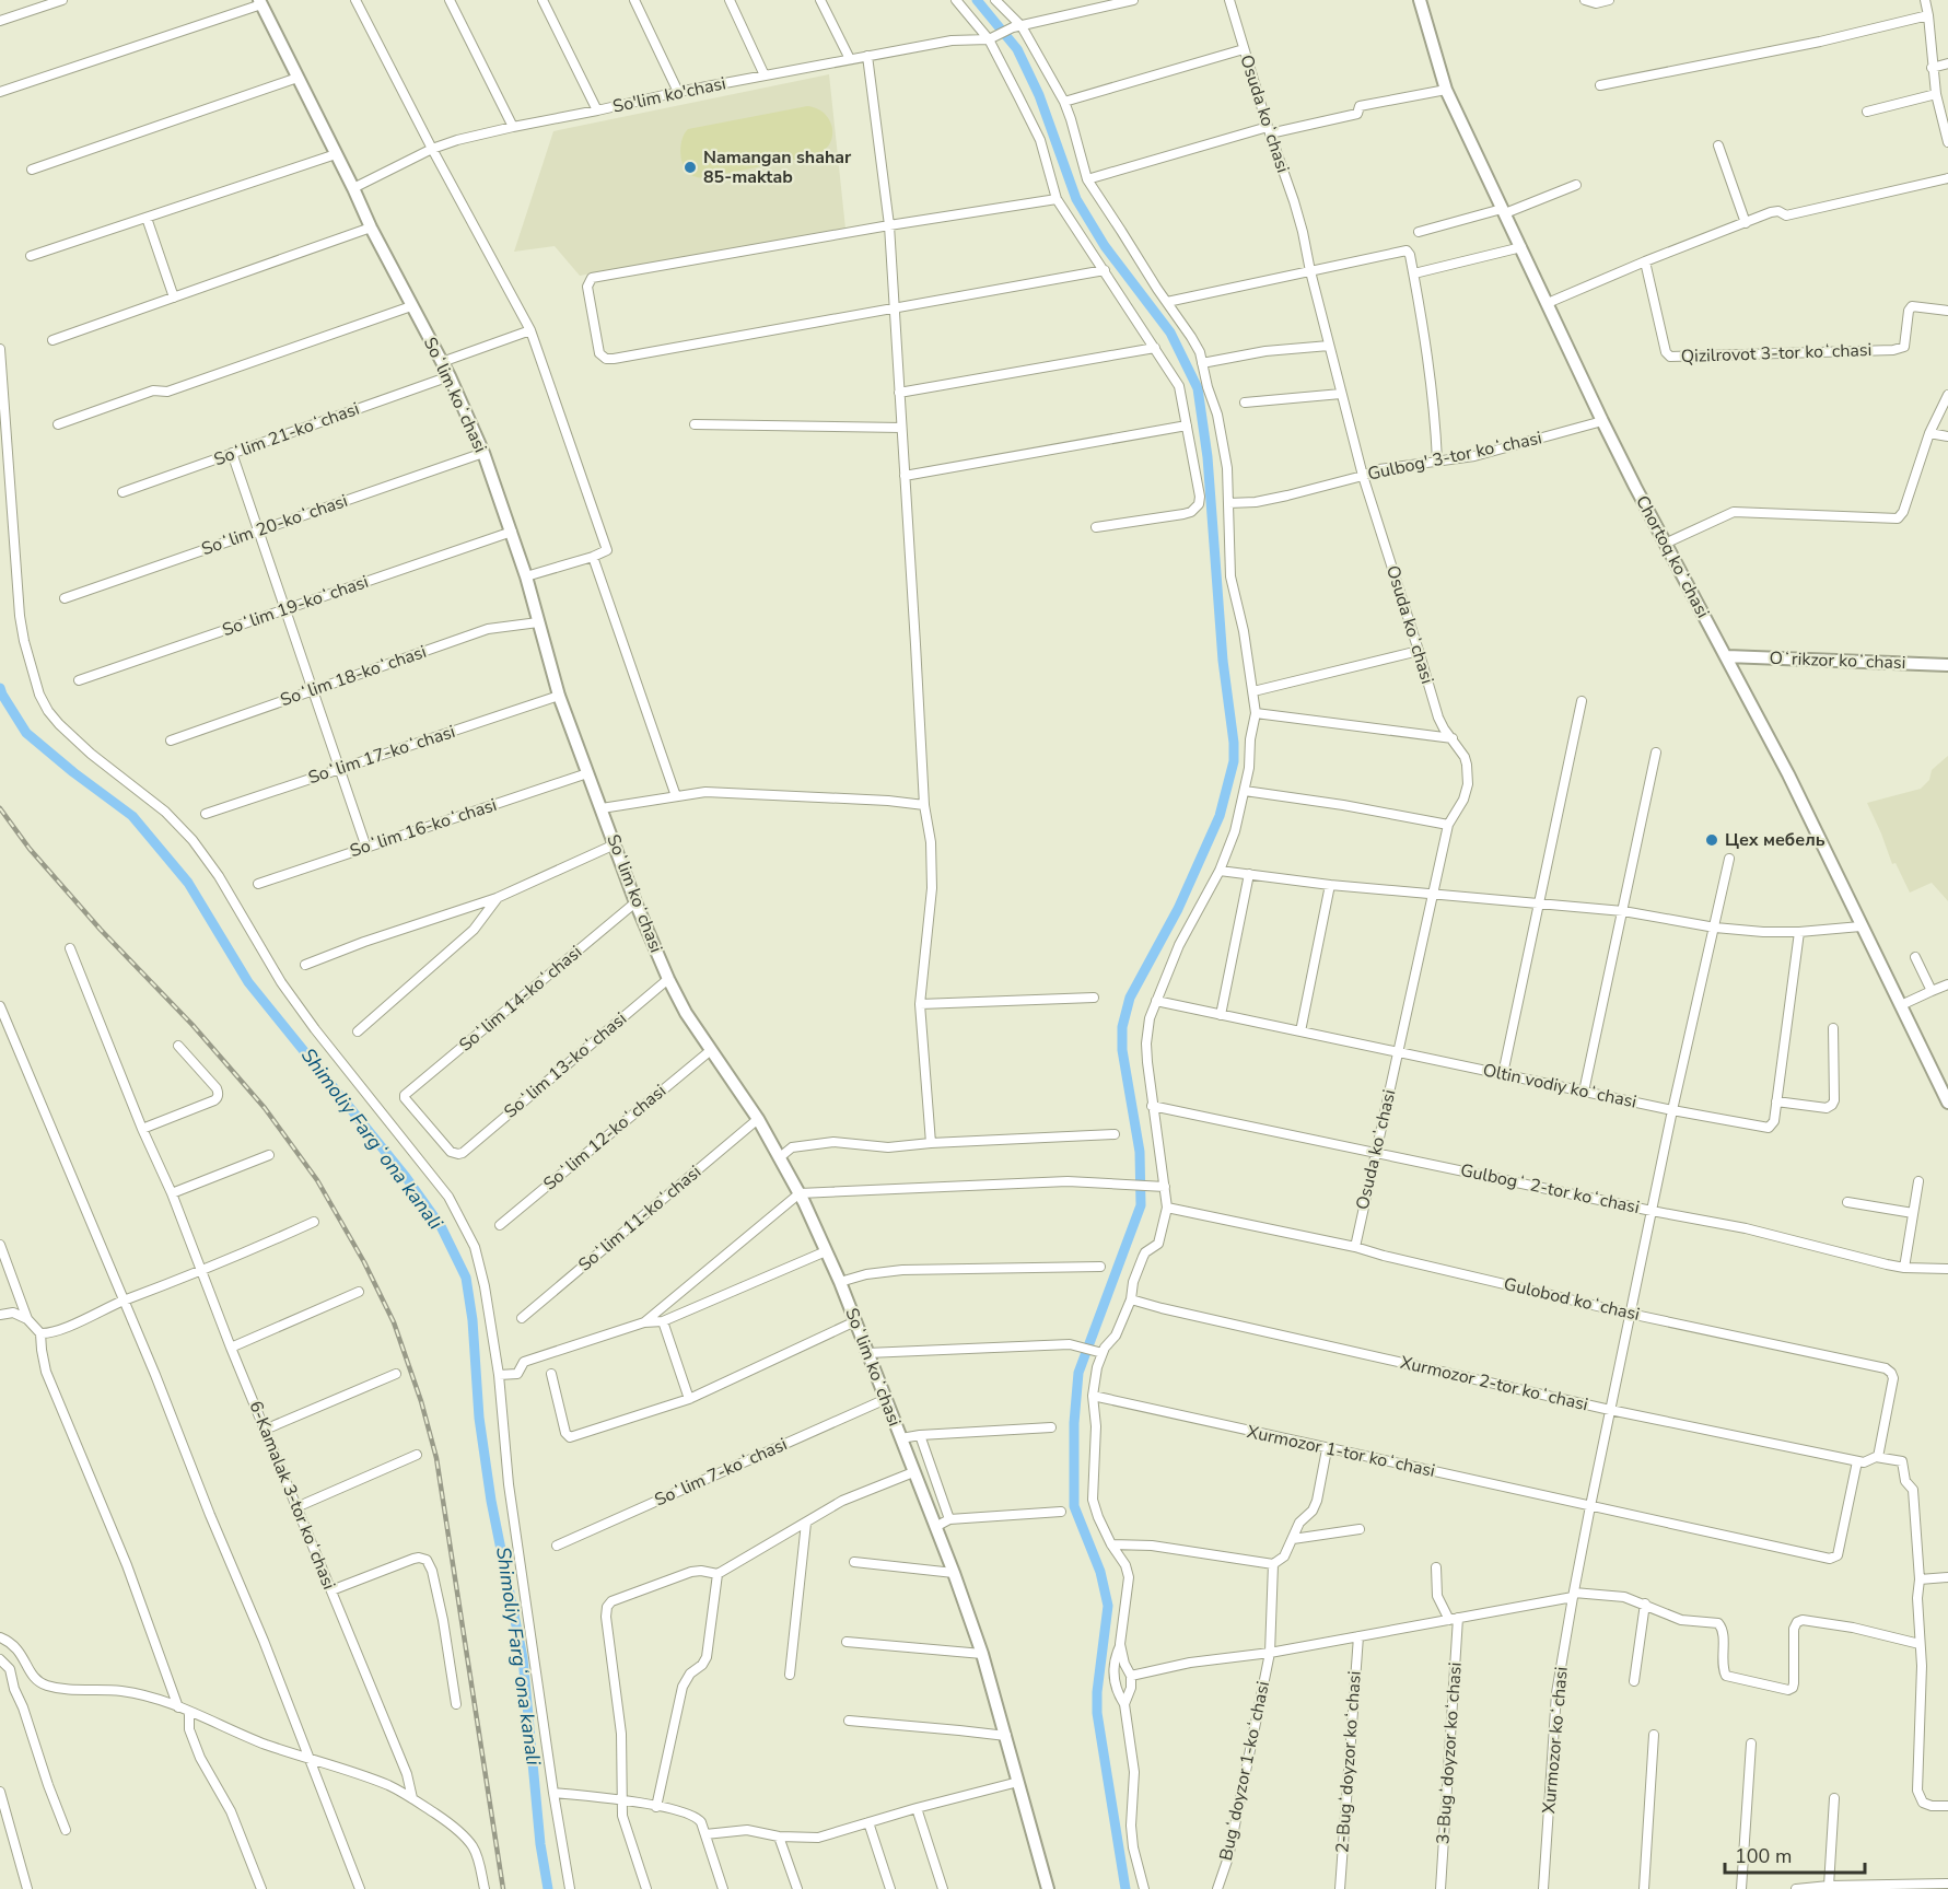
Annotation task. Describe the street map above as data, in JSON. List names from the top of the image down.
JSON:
{
  "streets": {
    "street": [
      "So'lim ko'chasi",
      "Osuda koʻchasi",
      "Qizilrovot 3-tor koʻchasi",
      "Soʻlim koʻchasi",
      "Soʻlim 21-koʻchasi",
      "Gulbog' 3-tor koʻchasi",
      "Soʻlim 20-koʻchasi",
      "Chortoq koʻchasi",
      "Soʻlim 19-koʻchasi",
      "Oʻrikzor koʻchasi",
      "Soʻlim 18-koʻchasi",
      "Soʻlim 17-koʻchasi",
      "Soʻlim 16-koʻchasi",
      "Soʻlim 14-koʻchasi",
      "Soʻlim 13-koʻchasi",
      "Oltin vodiy koʻchasi",
      "Soʻlim 12-koʻchasi",
      "Gulbogʻ 2-tor koʻchasi",
      "Soʻlim 11-koʻchasi",
      "Gulobod koʻchasi",
      "Xurmozor 2-tor koʻchasi",
      "Xurmozor 1-tor koʻchasi",
      "Soʻlim 7-koʻchasi",
      "6-Kamalak 3-tor koʻchasi",
      "Xurmozor koʻchasi",
      "3-Bugʻdoyzor koʻchasi",
      "2-Bugʻdoyzor koʻchasi",
      "Bugʻdoyzor 1-koʻchasi"
    ]
  },
  "crossings": [
    ["So'lim ko'chasi", "Soʻlim koʻchasi"],
    ["Osuda koʻchasi", "Gulbog' 3-tor koʻchasi"],
    ["Osuda koʻchasi", "Oltin vodiy koʻchasi"],
    ["Osuda koʻchasi", "Gulbogʻ 2-tor koʻchasi"],
    ["Osuda koʻchasi", "Gulobod koʻchasi"],
    ["Soʻlim koʻchasi", "Soʻlim 21-koʻchasi"],
    ["Soʻlim koʻchasi", "Soʻlim 20-koʻchasi"],
    ["Soʻlim koʻchasi", "Soʻlim 19-koʻchasi"],
    ["Soʻlim koʻchasi", "Soʻlim 18-koʻchasi"],
    ["Soʻlim koʻchasi", "Soʻlim 17-koʻchasi"],
    ["Soʻlim koʻchasi", "Soʻlim 16-koʻchasi"],
    ["Soʻlim koʻchasi", "Soʻlim 14-koʻchasi"],
    ["Soʻlim koʻchasi", "Soʻlim 13-koʻchasi"],
    ["Soʻlim koʻchasi", "Soʻlim 12-koʻchasi"],
    ["Soʻlim koʻchasi", "Soʻlim 11-koʻchasi"],
    ["Soʻlim koʻchasi", "Soʻlim 7-koʻchasi"],
    ["Gulbog' 3-tor koʻchasi", "Chortoq koʻchasi"],
    ["Chortoq koʻchasi", "Oʻrikzor koʻchasi"],
    ["Soʻlim 14-koʻchasi", "Soʻlim 13-koʻchasi"],
    ["Oltin vodiy koʻchasi", "Xurmozor koʻchasi"],
    ["Gulbogʻ 2-tor koʻchasi", "Xurmozor koʻchasi"],
    ["Gulobod koʻchasi", "Xurmozor koʻchasi"],
    ["Xurmozor 2-tor koʻchasi", "Xurmozor 1-tor koʻchasi"],
    ["Xurmozor 2-tor koʻchasi", "Xurmozor koʻchasi"],
    ["Xurmozor 1-tor koʻchasi", "Xurmozor koʻchasi"]
  ],
  "water": ["Shimoliy Fargʻona kanali"],
  "places": ["Namangan shahar 85-maktab", "Цех мебель"],
  "scale_bar": "100 m"
}
